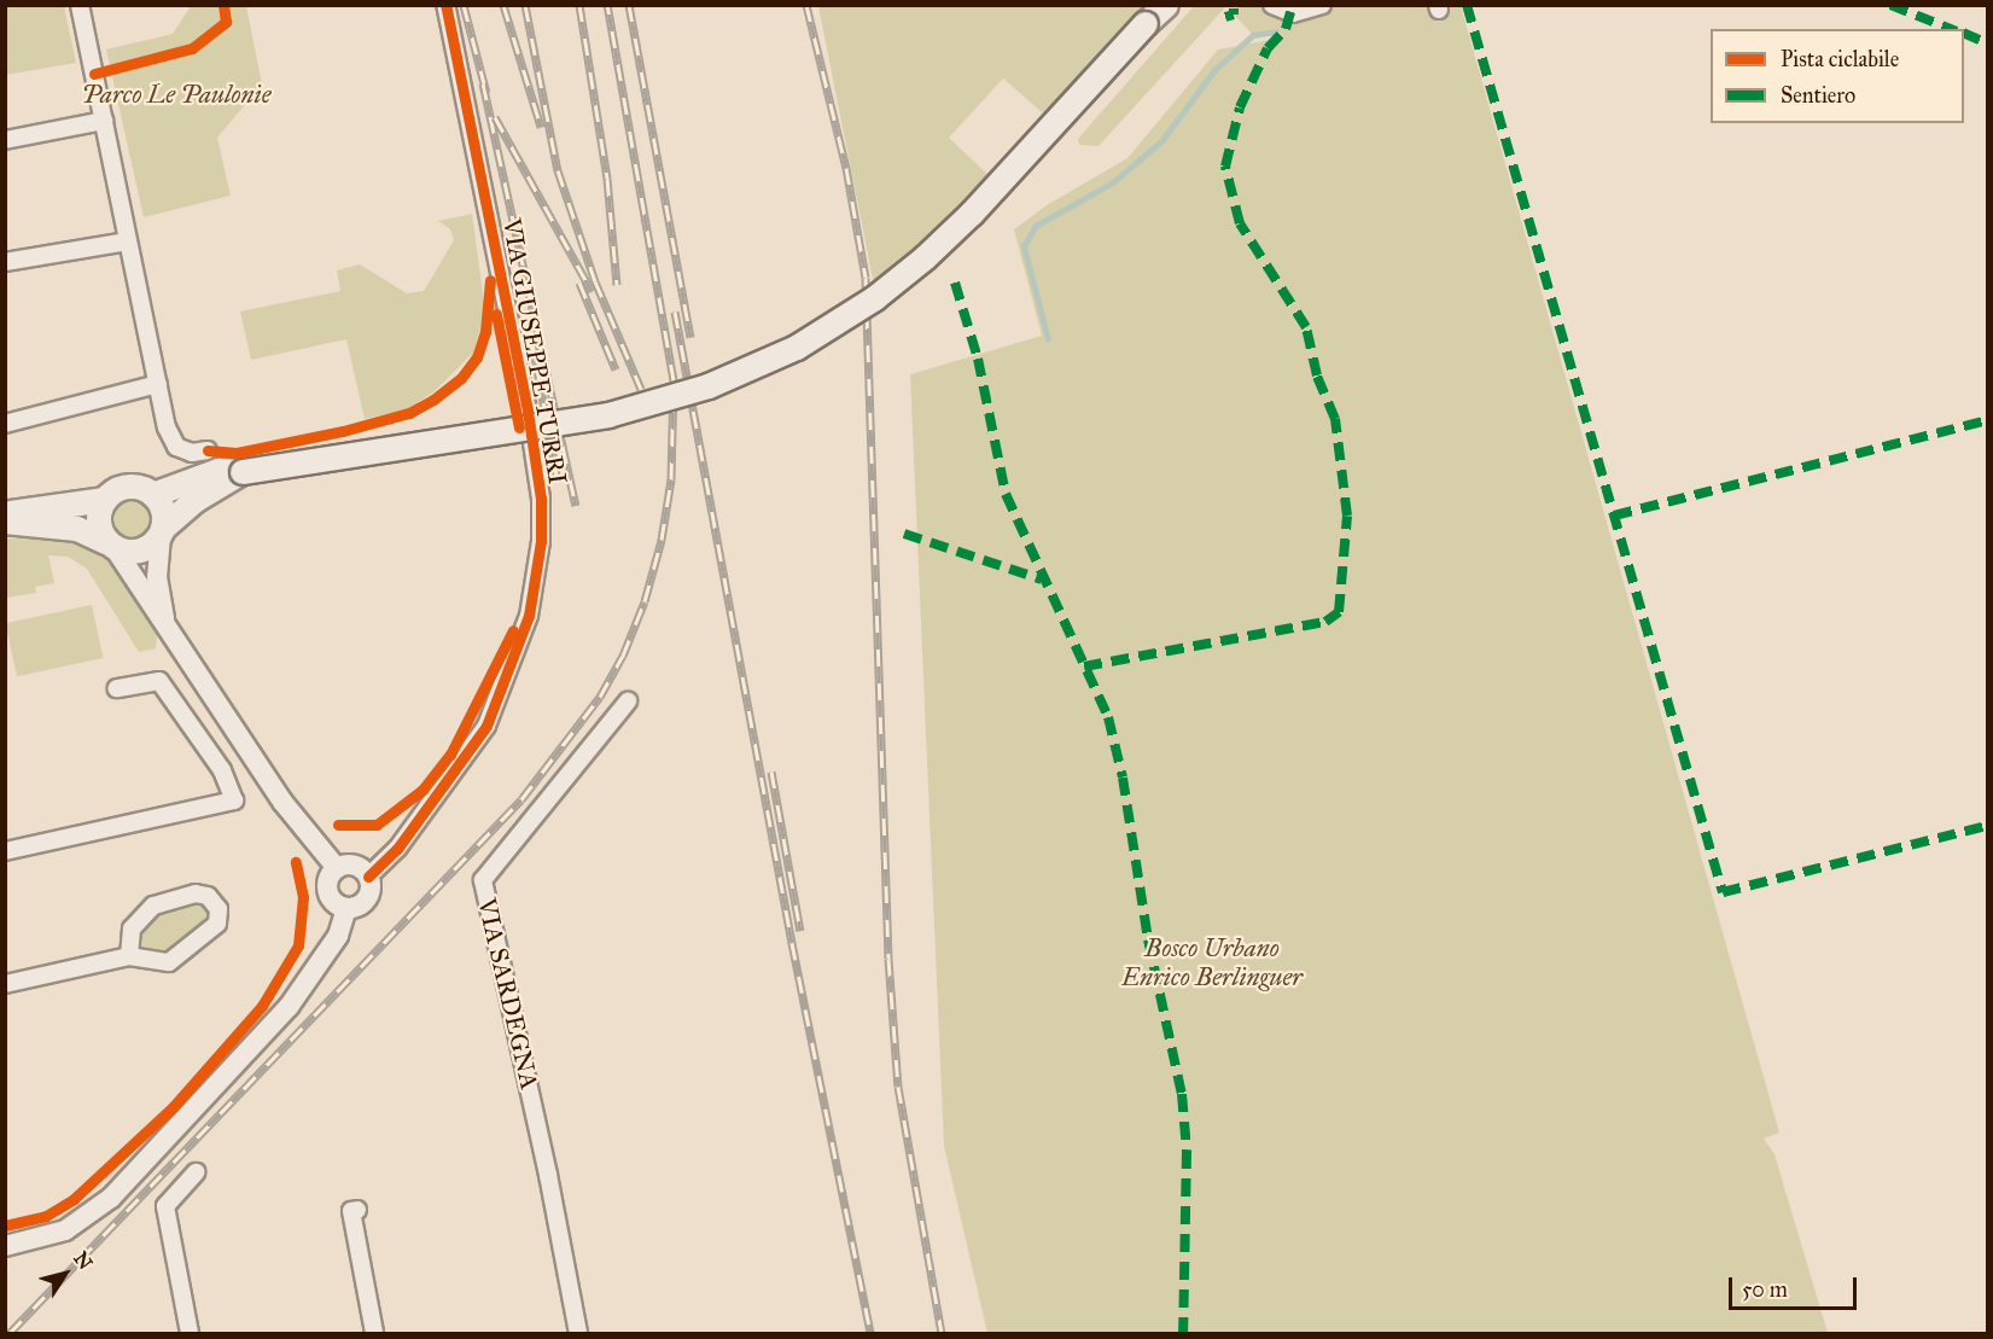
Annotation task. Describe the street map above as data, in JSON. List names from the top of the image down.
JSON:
{
  "streets": {
    "street": ["VIA GIUSEPPE TURRI", "VIA SARDEGNA"]
  },
  "parks": ["Parco Le Paulonie", "Bosco Urbano Enrico Berlinguer"],
  "legend": ["Pista ciclabile", "Sentiero"],
  "scale_bar": "50 m",
  "north": "top right"
}
